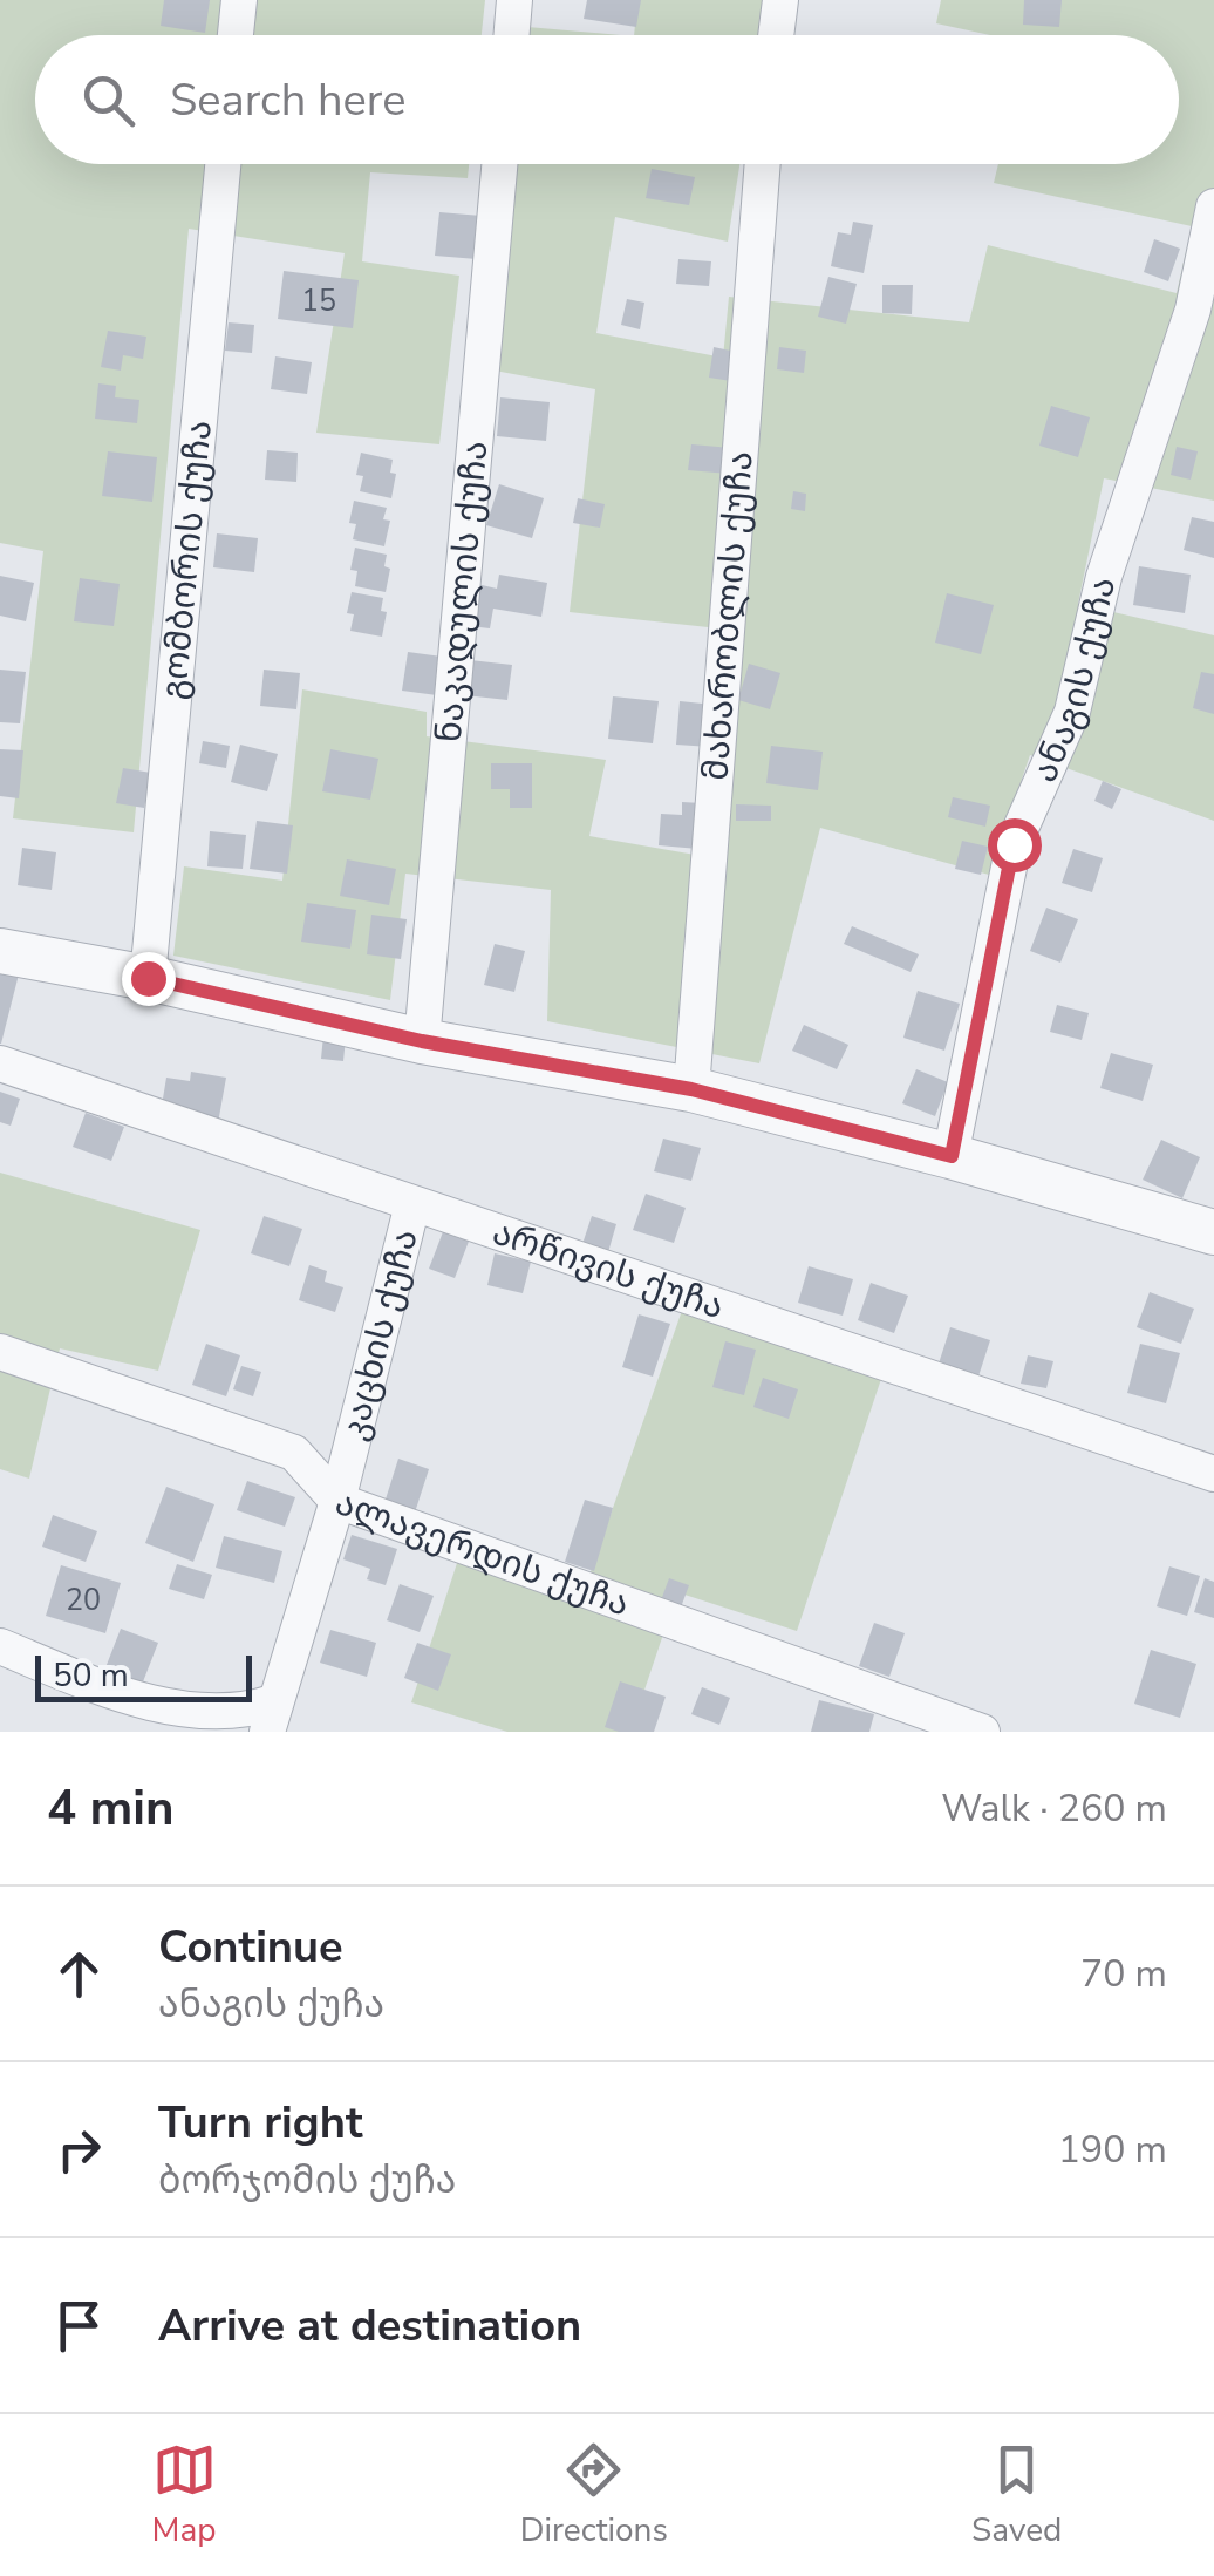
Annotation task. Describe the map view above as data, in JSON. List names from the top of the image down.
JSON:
{
  "streets": {
    "street": [
      "გომბორის ქუჩა",
      "ნაკადულის ქუჩა",
      "მახარობლის ქუჩა",
      "ანაგის ქუჩა",
      "არწივის ქუჩა",
      "კაცხის ქუჩა",
      "ალავერდის ქუჩა"
    ]
  },
  "crossings": [
    ["არწივის ქუჩა", "კაცხის ქუჩა"],
    ["კაცხის ქუჩა", "ალავერდის ქუჩა"]
  ],
  "house_numbers": ["15", "20"],
  "scale_bar": "50 m",
  "page": {
    "search": "Search here",
    "scale": "50 m",
    "heading": ["4 min", "Walk · 260 m"],
    "list": [
      ["Continue", "ანაგის ქუჩა", "70 m"],
      ["Turn right", "ბორჯომის ქუჩა", "190 m"],
      "Arrive at destination"
    ],
    "nav": ["Map", "Directions", "Saved"]
  }
}
